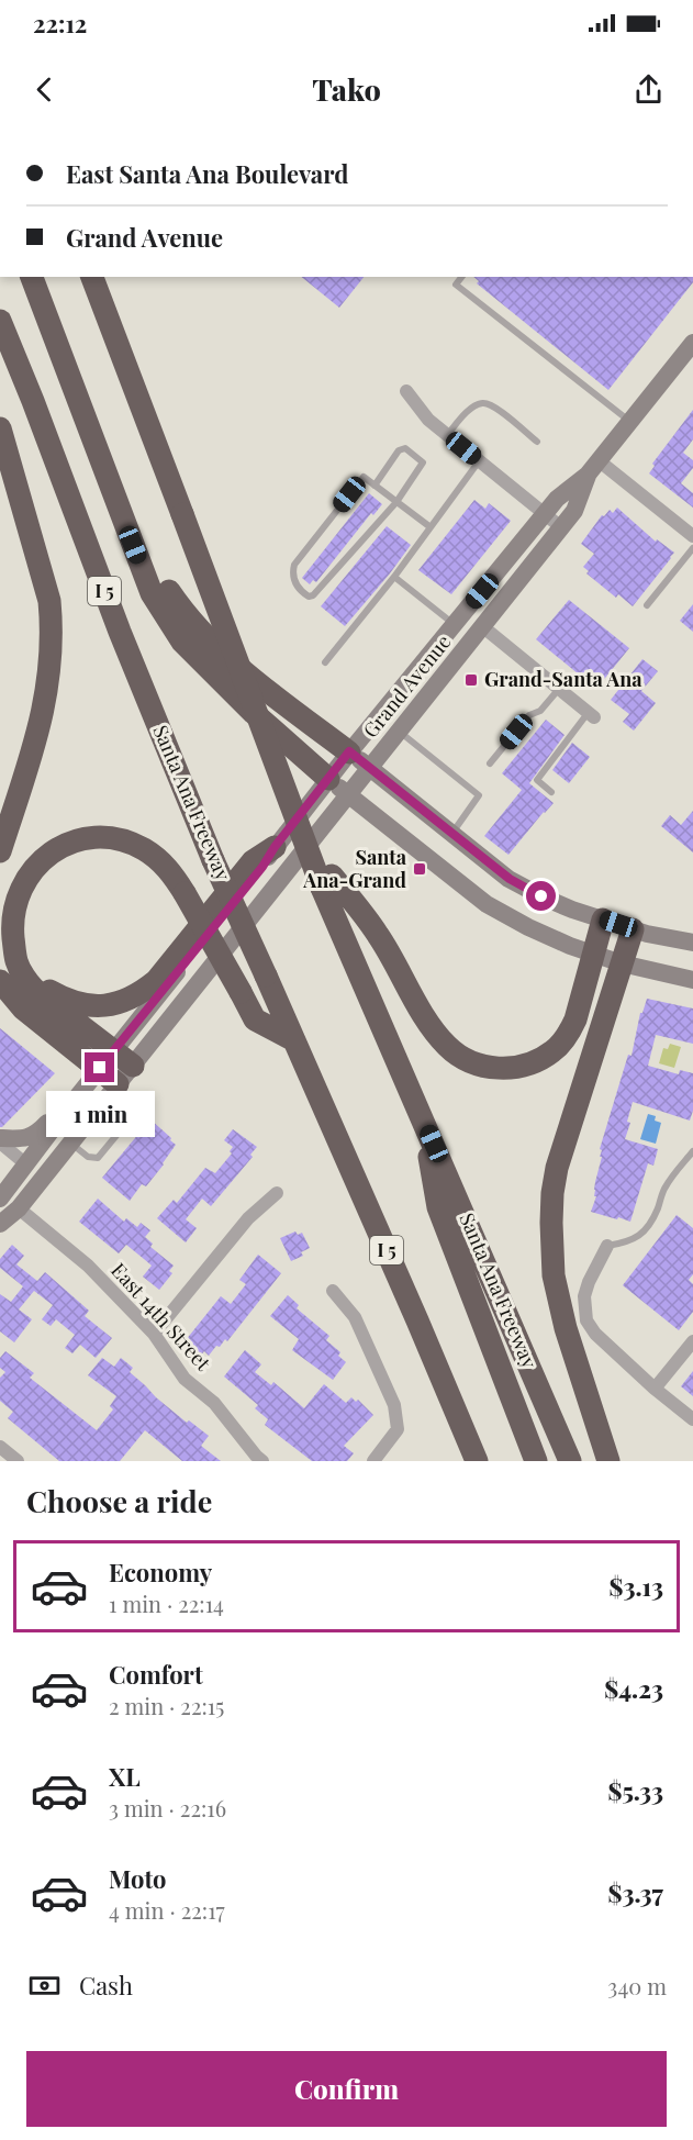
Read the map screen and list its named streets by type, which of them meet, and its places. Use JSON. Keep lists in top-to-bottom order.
{
  "streets": {
    "highway": ["I 5", "Santa Ana Freeway"],
    "main road": ["Grand Avenue"],
    "street": ["East 14th Street"]
  },
  "crossings": [
    ["Grand Avenue", "East 14th Street"]
  ],
  "places": {
    "transit": ["Grand-Santa Ana", "Santa Ana-Grand"]
  },
  "page": {
    "status": "22:12",
    "header": "Tako",
    "banner": ["East Santa Ana Boulevard", "Grand Avenue"],
    "bubble": "1 min",
    "heading": "Choose a ride",
    "list": [
      {
        "name": "Economy",
        "note": "1 min · 22:14",
        "value": "$3.13"
      },
      {
        "name": "Comfort",
        "note": "2 min · 22:15",
        "value": "$4.23"
      },
      {
        "name": "XL",
        "note": "3 min · 22:16",
        "value": "$5.33"
      },
      {
        "name": "Moto",
        "note": "4 min · 22:17",
        "value": "$3.37"
      }
    ],
    "pay": ["Cash", "340 m"],
    "buttons": "Confirm"
  }
}
